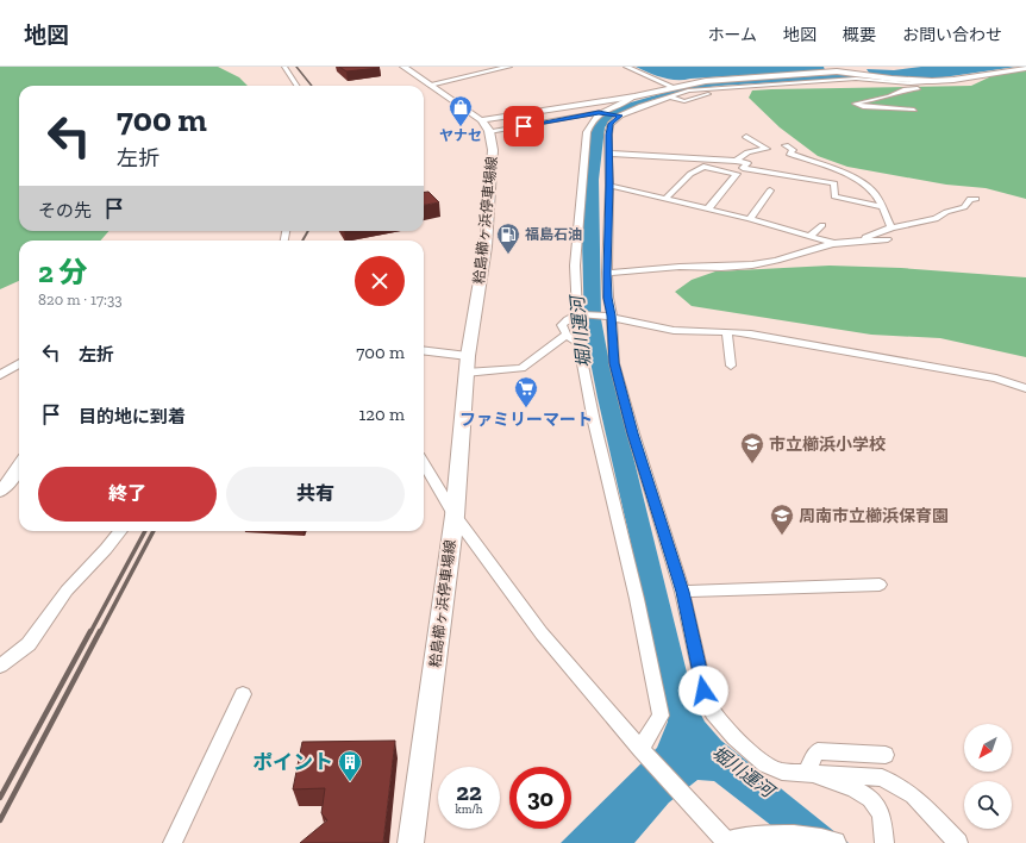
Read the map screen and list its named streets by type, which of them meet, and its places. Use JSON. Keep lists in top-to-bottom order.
{
  "streets": {
    "main road": ["粭島櫛ヶ浜停車場線"]
  },
  "water": ["堀川運河"],
  "places": {
    "shop": ["ヤナセ"],
    "fuel station": ["福島石油"],
    "supermarket": ["ファミリーマート"],
    "school or university": ["市立櫛浜小学校", "周南市立櫛浜保育園"],
    "building": ["ポイント"]
  },
  "north": "bottom left",
  "page": {
    "header": "地図",
    "nav": [
      "ホーム",
      "地図",
      "概要",
      "お問い合わせ"
    ],
    "turn": ["700 m", "左折"],
    "then": "その先",
    "heading": ["2 分", "820 m · 17:33"],
    "list": [
      {
        "name": "左折",
        "value": "700 m"
      },
      {
        "name": "目的地に到着",
        "value": "120 m"
      }
    ],
    "buttons": ["終了", "共有"],
    "speed": "22 km/h",
    "limit": "30"
  }
}
